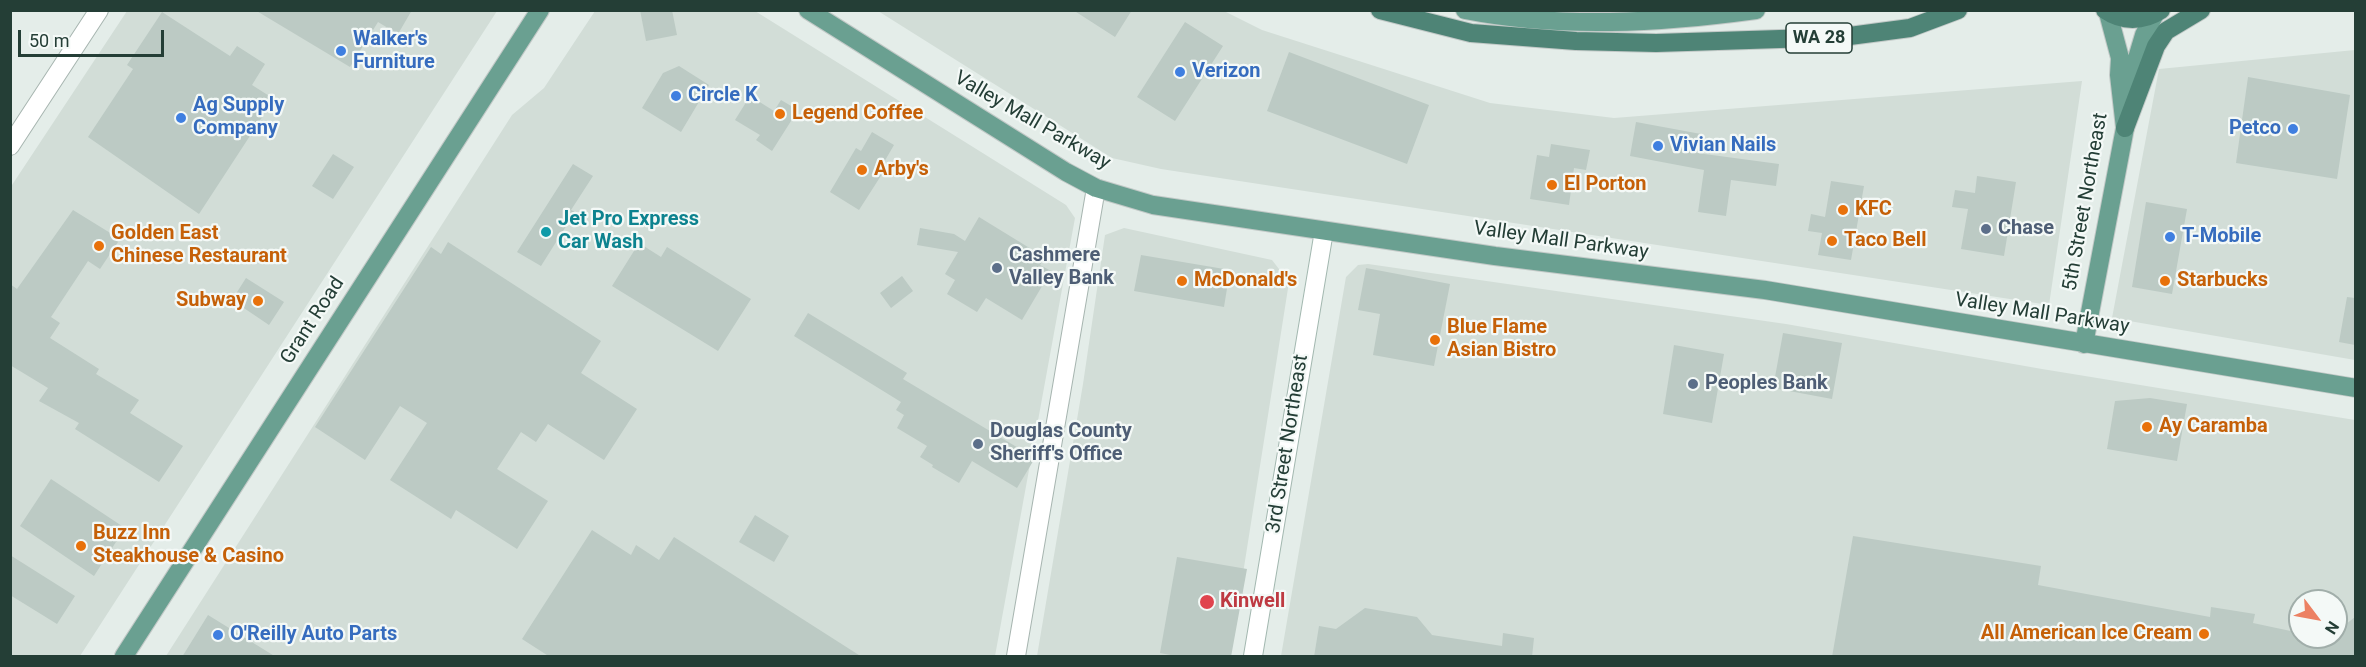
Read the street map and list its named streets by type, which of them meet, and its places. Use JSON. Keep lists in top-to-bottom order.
{
  "streets": {
    "highway": ["WA 28"],
    "main road": ["Valley Mall Parkway", "5th Street Northeast", "Grant Road"],
    "street": ["3rd Street Northeast"]
  },
  "crossings": [
    ["Valley Mall Parkway", "5th Street Northeast"],
    ["Valley Mall Parkway", "3rd Street Northeast"]
  ],
  "places": [
    "Walker's Furniture",
    "Verizon",
    "Circle K",
    "Legend Coffee",
    "Ag Supply Company",
    "Petco",
    "Vivian Nails",
    "Arby's",
    "El Porton",
    "KFC",
    "Chase",
    "Jet Pro Express Car Wash",
    "T-Mobile",
    "Taco Bell",
    "Golden East Chinese Restaurant",
    "Cashmere Valley Bank",
    "McDonald's",
    "Starbucks",
    "Subway",
    "Blue Flame Asian Bistro",
    "Peoples Bank",
    "Ay Caramba",
    "Douglas County Sheriff's Office",
    "Buzz Inn Steakhouse & Casino",
    "Kinwell",
    "All American Ice Cream",
    "O'Reilly Auto Parts"
  ],
  "scale_bar": "50 m",
  "north": "bottom right"
}
